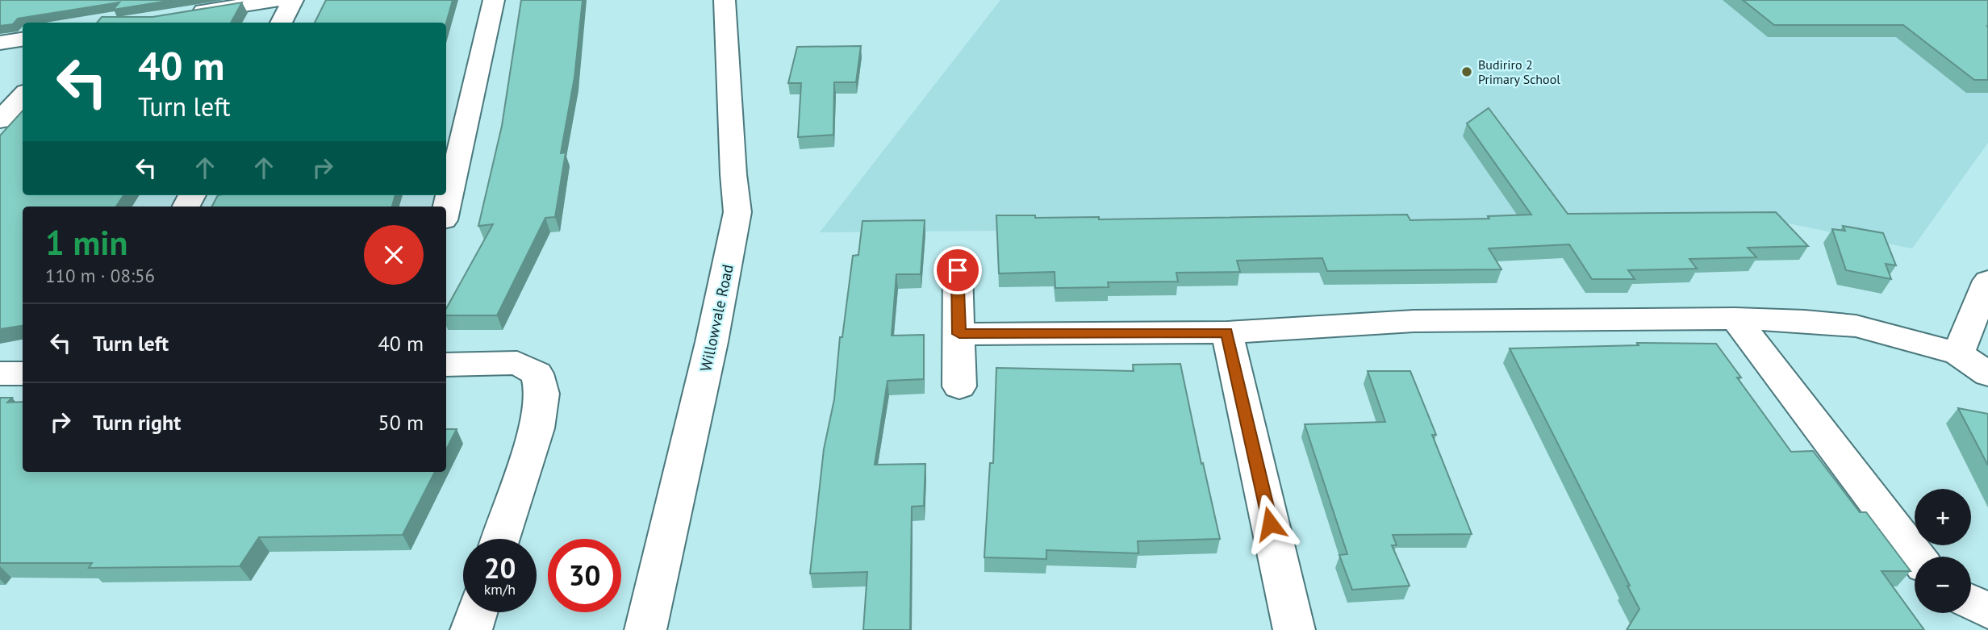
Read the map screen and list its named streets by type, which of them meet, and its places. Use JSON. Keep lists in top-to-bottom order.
{
  "streets": {
    "street": ["Willowvale Road"]
  },
  "places": ["Budiriro 2 Primary School"],
  "page": {
    "turn": ["40 m", "Turn left"],
    "heading": ["1 min", "110 m · 08:56"],
    "list": [
      {
        "name": "Turn left",
        "value": "40 m"
      },
      {
        "name": "Turn right",
        "value": "50 m"
      }
    ],
    "map_buttons": ["+", "−"],
    "speed": "20 km/h",
    "limit": "30"
  }
}
